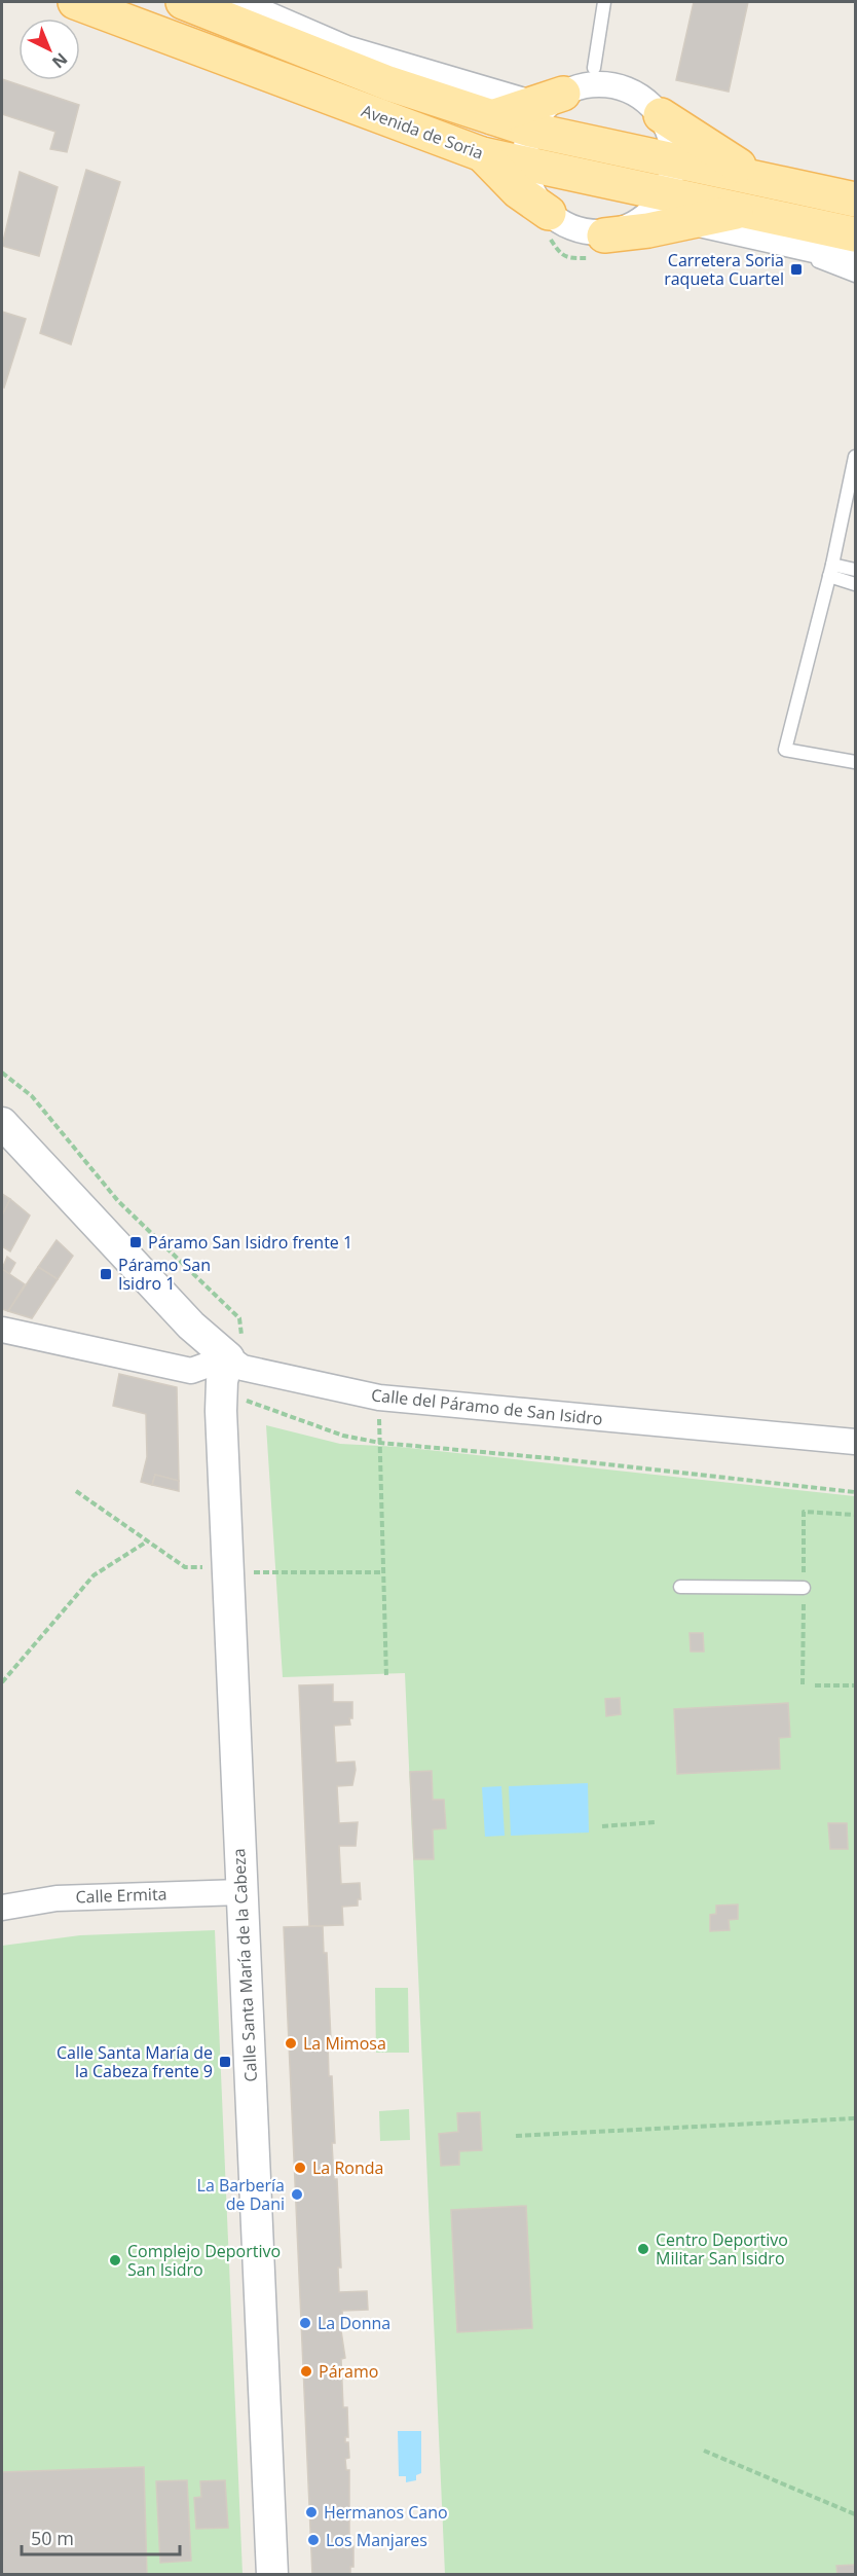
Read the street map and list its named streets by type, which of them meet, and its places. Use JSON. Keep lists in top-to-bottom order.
{
  "streets": {
    "main road": ["Avenida de Soria"],
    "street": ["Calle del Páramo de San Isidro", "Calle Ermita", "Calle Santa María de la Cabeza"]
  },
  "crossings": [
    ["Calle del Páramo de San Isidro", "Calle Santa María de la Cabeza"],
    ["Calle Ermita", "Calle Santa María de la Cabeza"]
  ],
  "places": {
    "transit": [
      "Carretera Soria raqueta Cuartel",
      "Páramo San Isidro frente 1",
      "Páramo San Isidro 1",
      "Calle Santa María de la Cabeza frente 9"
    ],
    "other": [
      "La Mimosa",
      "La Ronda",
      "La Barbería de Dani",
      "Centro Deportivo Militar San Isidro",
      "Complejo Deportivo San Isidro",
      "La Donna",
      "Páramo",
      "Hermanos Cano",
      "Los Manjares"
    ]
  },
  "scale_bar": "50 m",
  "north": "bottom right"
}
